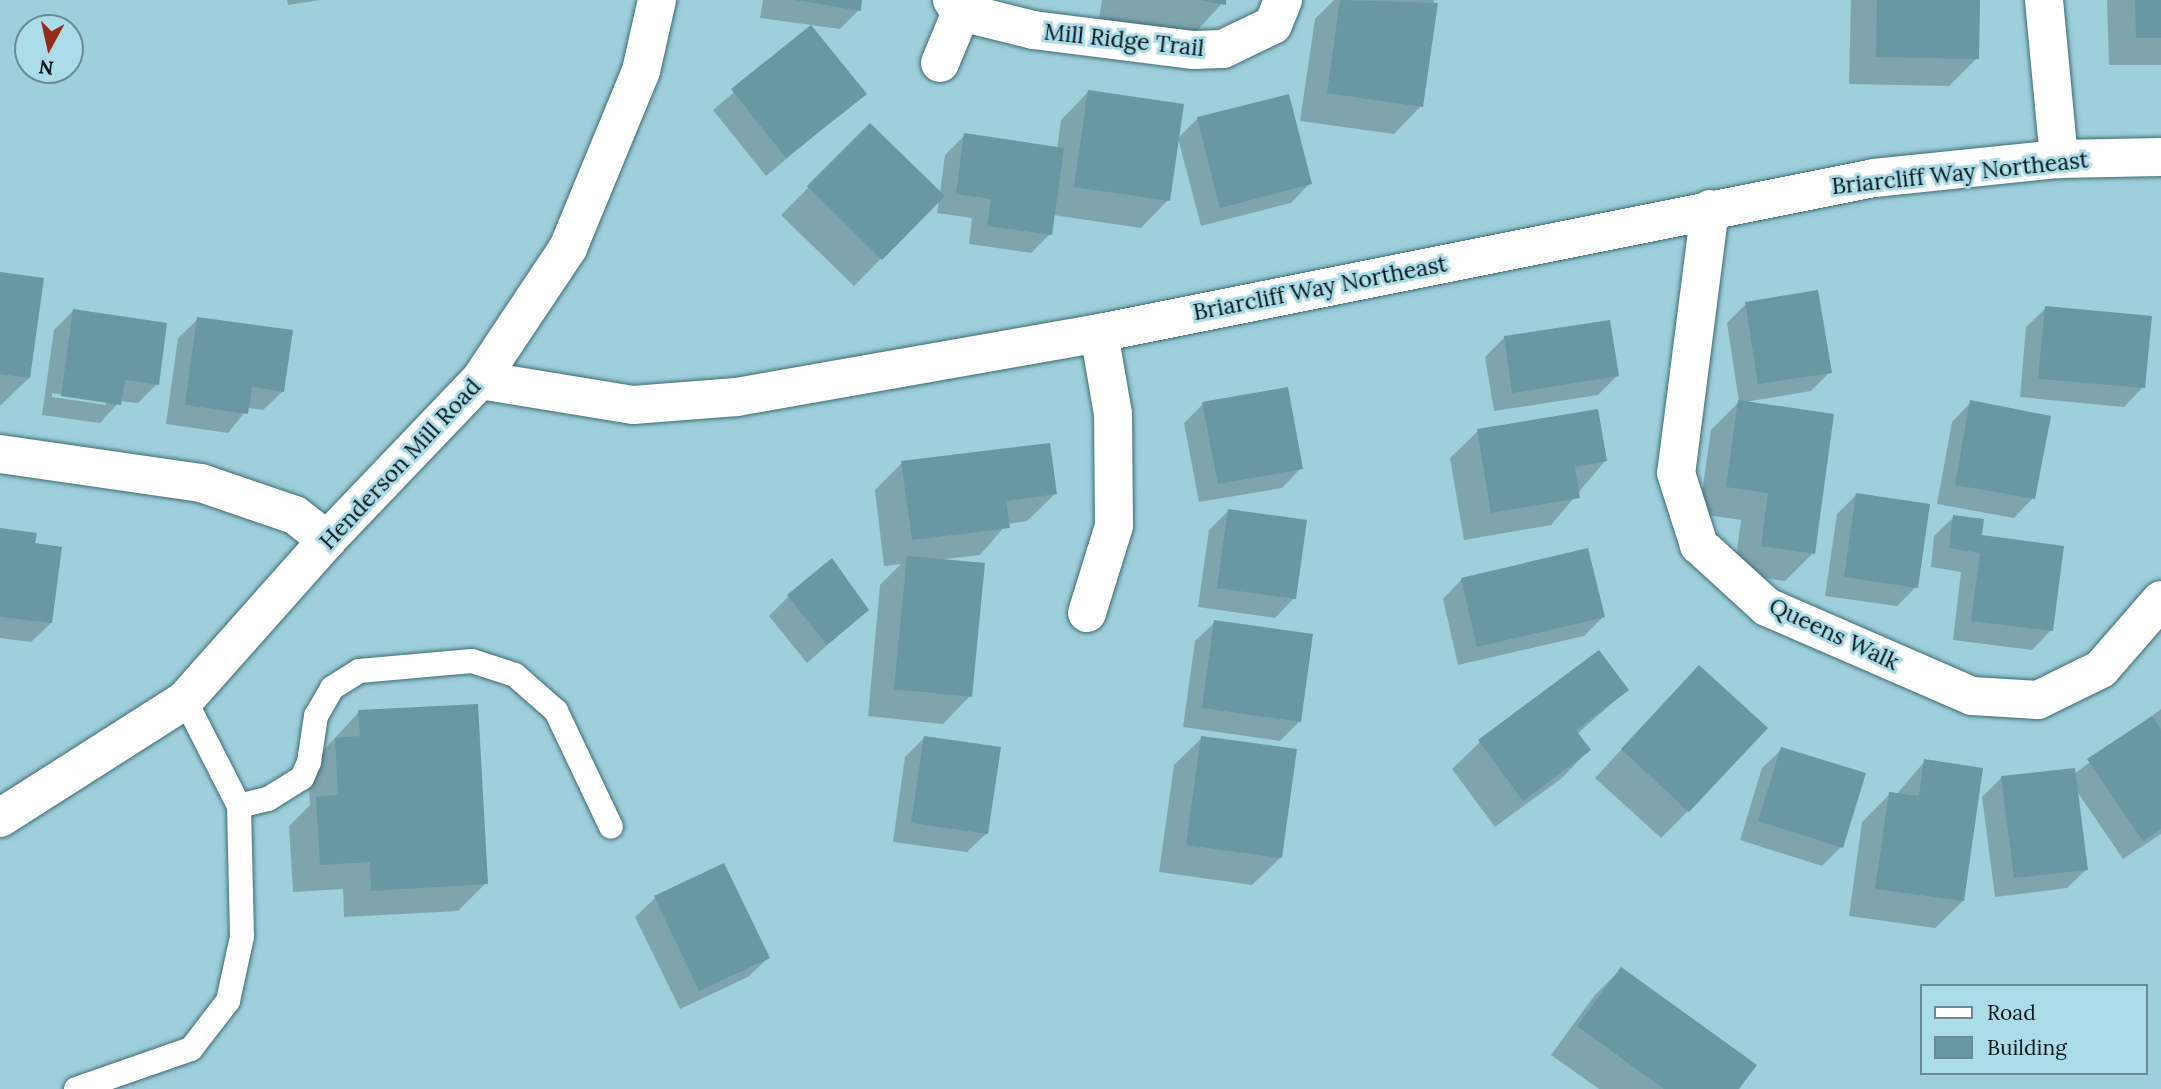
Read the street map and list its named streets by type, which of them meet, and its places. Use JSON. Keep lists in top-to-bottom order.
{
  "streets": {
    "street": [
      "Mill Ridge Trail",
      "Briarcliff Way Northeast",
      "Henderson Mill Road",
      "Queens Walk"
    ]
  },
  "crossings": [
    ["Briarcliff Way Northeast", "Henderson Mill Road"],
    ["Briarcliff Way Northeast", "Queens Walk"]
  ],
  "legend": ["Road", "Building"],
  "north": "bottom"
}
